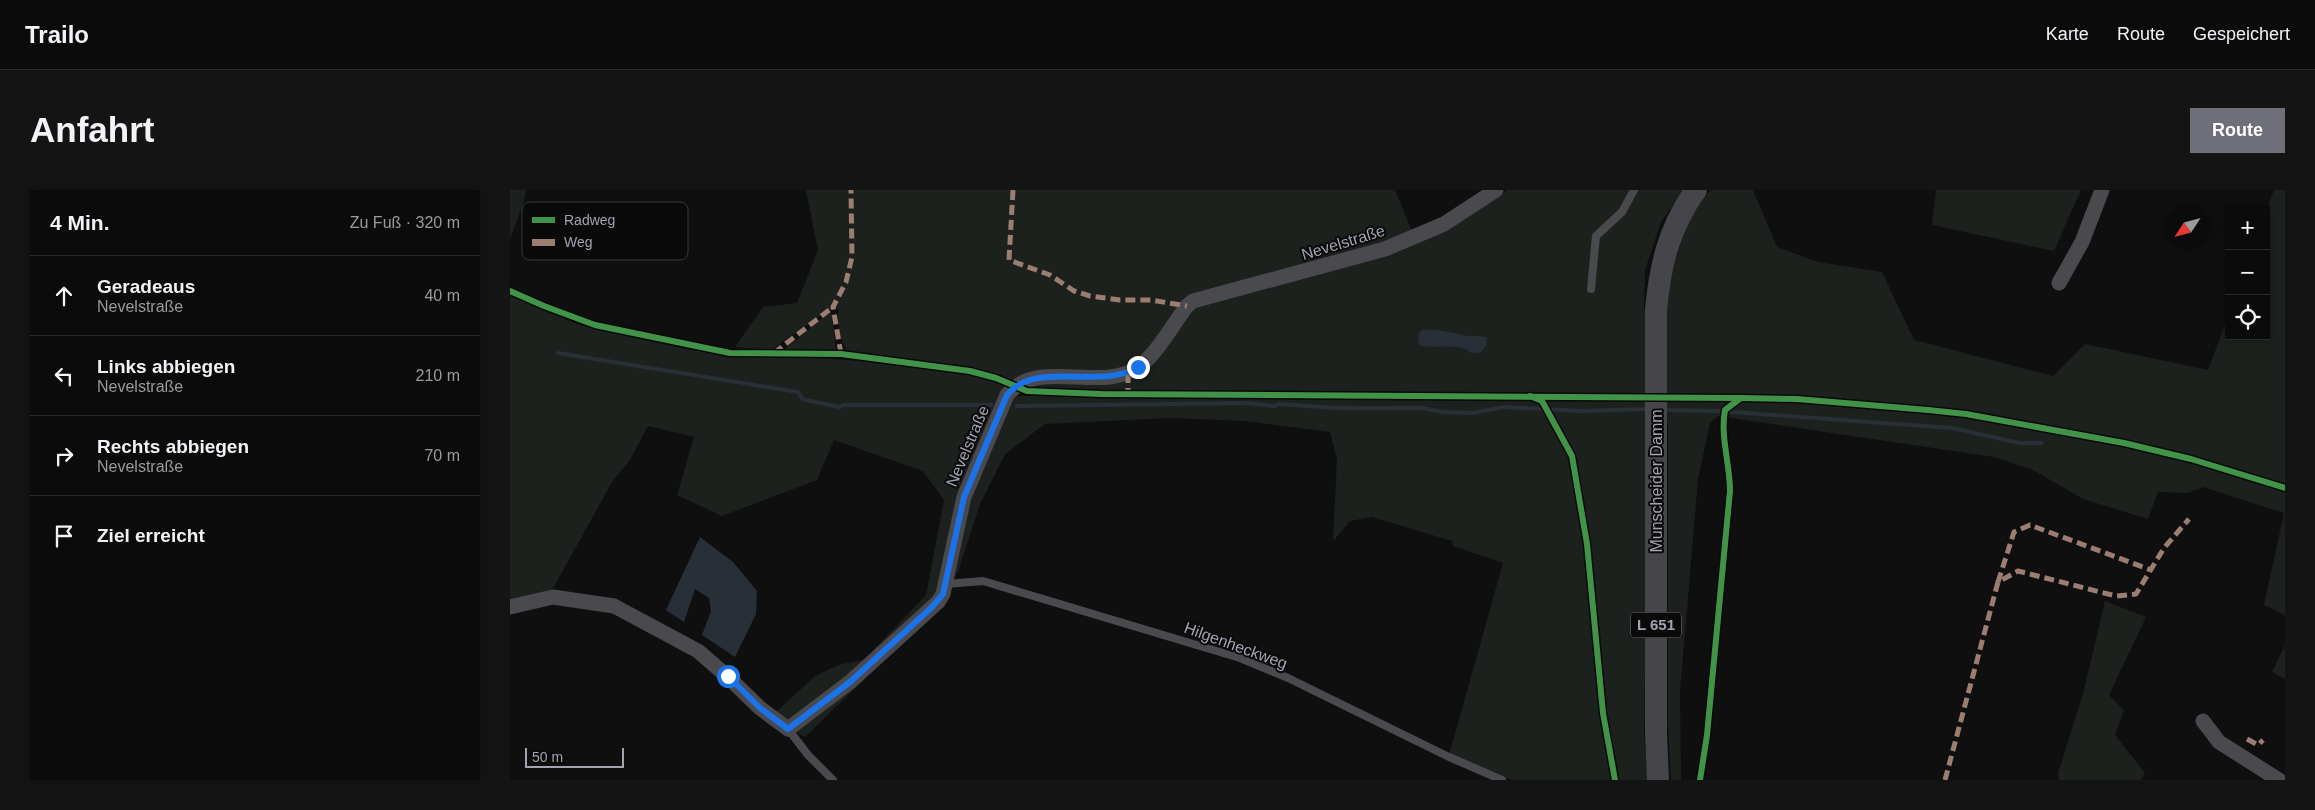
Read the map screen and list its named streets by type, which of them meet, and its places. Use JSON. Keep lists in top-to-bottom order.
{
  "streets": {
    "main road": ["Munscheider Damm", "L 651"],
    "street": ["Nevelstraße"],
    "lane": ["Hilgenheckweg"]
  },
  "crossings": [
    ["Nevelstraße", "Hilgenheckweg"]
  ],
  "legend": ["Radweg", "Weg"],
  "scale_bar": "50 m",
  "north": "bottom left",
  "page": {
    "header": "Trailo",
    "nav": ["Karte", "Route", "Gespeichert"],
    "buttons": "Route",
    "title": "Anfahrt",
    "heading": ["4 Min.", "Zu Fuß · 320 m"],
    "map_buttons": ["+", "−"],
    "list": [
      ["Geradeaus", "Nevelstraße", "40 m"],
      ["Links abbiegen", "Nevelstraße", "210 m"],
      ["Rechts abbiegen", "Nevelstraße", "70 m"],
      "Ziel erreicht"
    ],
    "scale": "50 m"
  }
}
